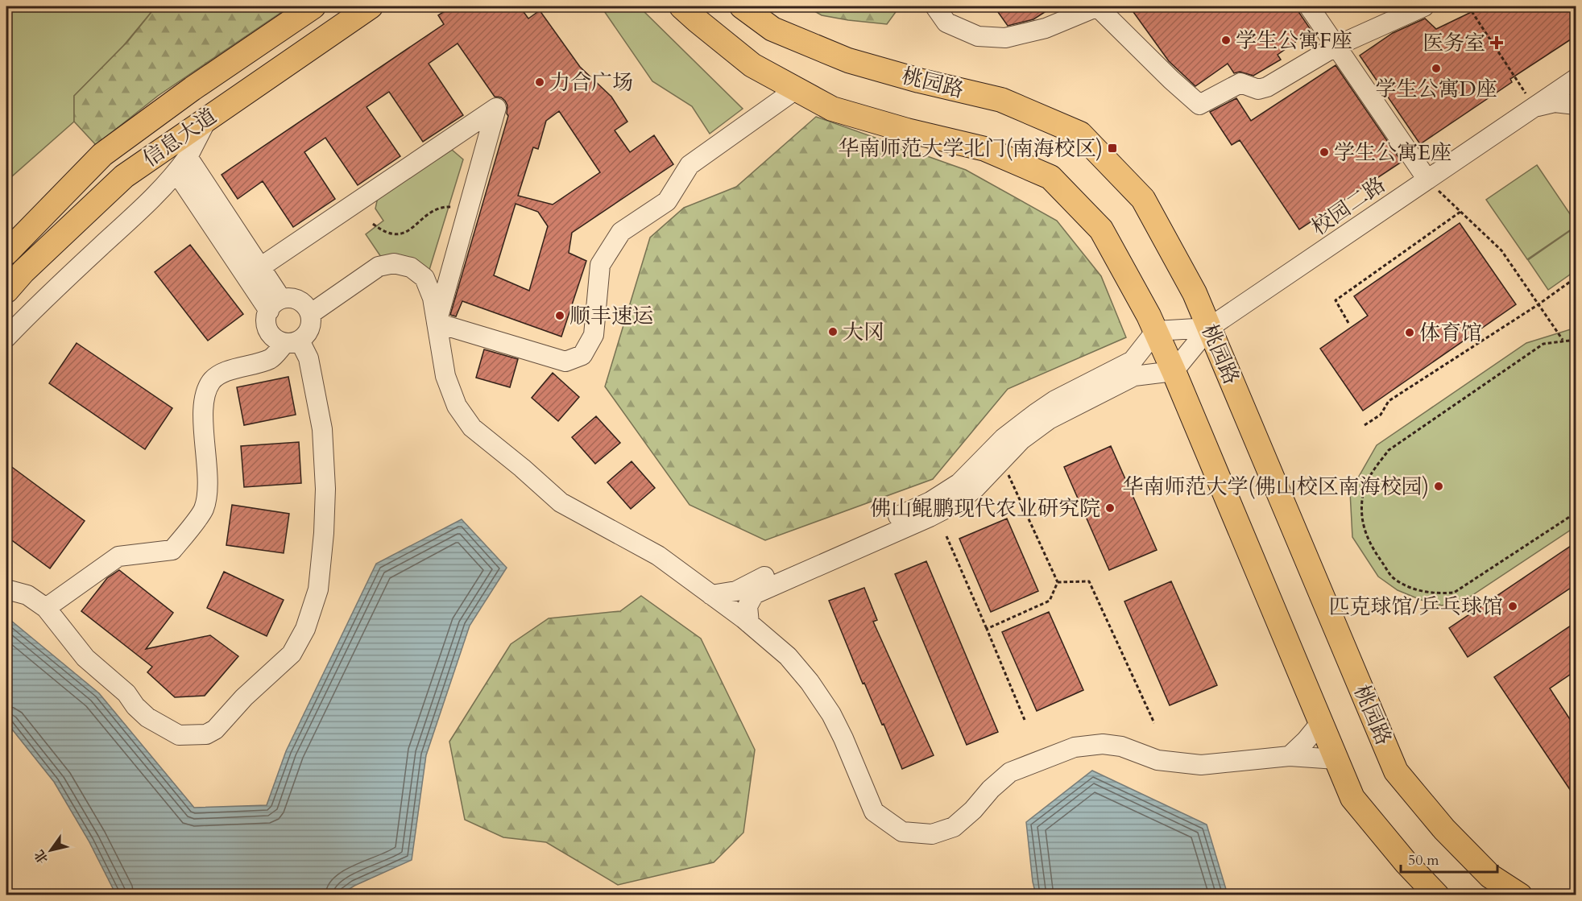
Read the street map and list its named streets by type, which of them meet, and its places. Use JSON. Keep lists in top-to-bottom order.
{
  "streets": {
    "main road": ["桃园路", "信息大道"],
    "street": ["校园二路"]
  },
  "crossings": [
    ["桃园路", "校园二路"]
  ],
  "places": {
    "other": [
      "学生公寓F座",
      "学生公寓D座",
      "力合广场",
      "学生公寓E座",
      "顺丰速运",
      "大冈",
      "体育馆",
      "华南师范大学(佛山校区南海校园)",
      "佛山鲲鹏现代农业研究院",
      "匹克球馆/乒乓球馆"
    ],
    "health": ["医务室"],
    "transit": ["华南师范大学北门(南海校区)"]
  },
  "scale_bar": "50 m",
  "north": "bottom left"
}
